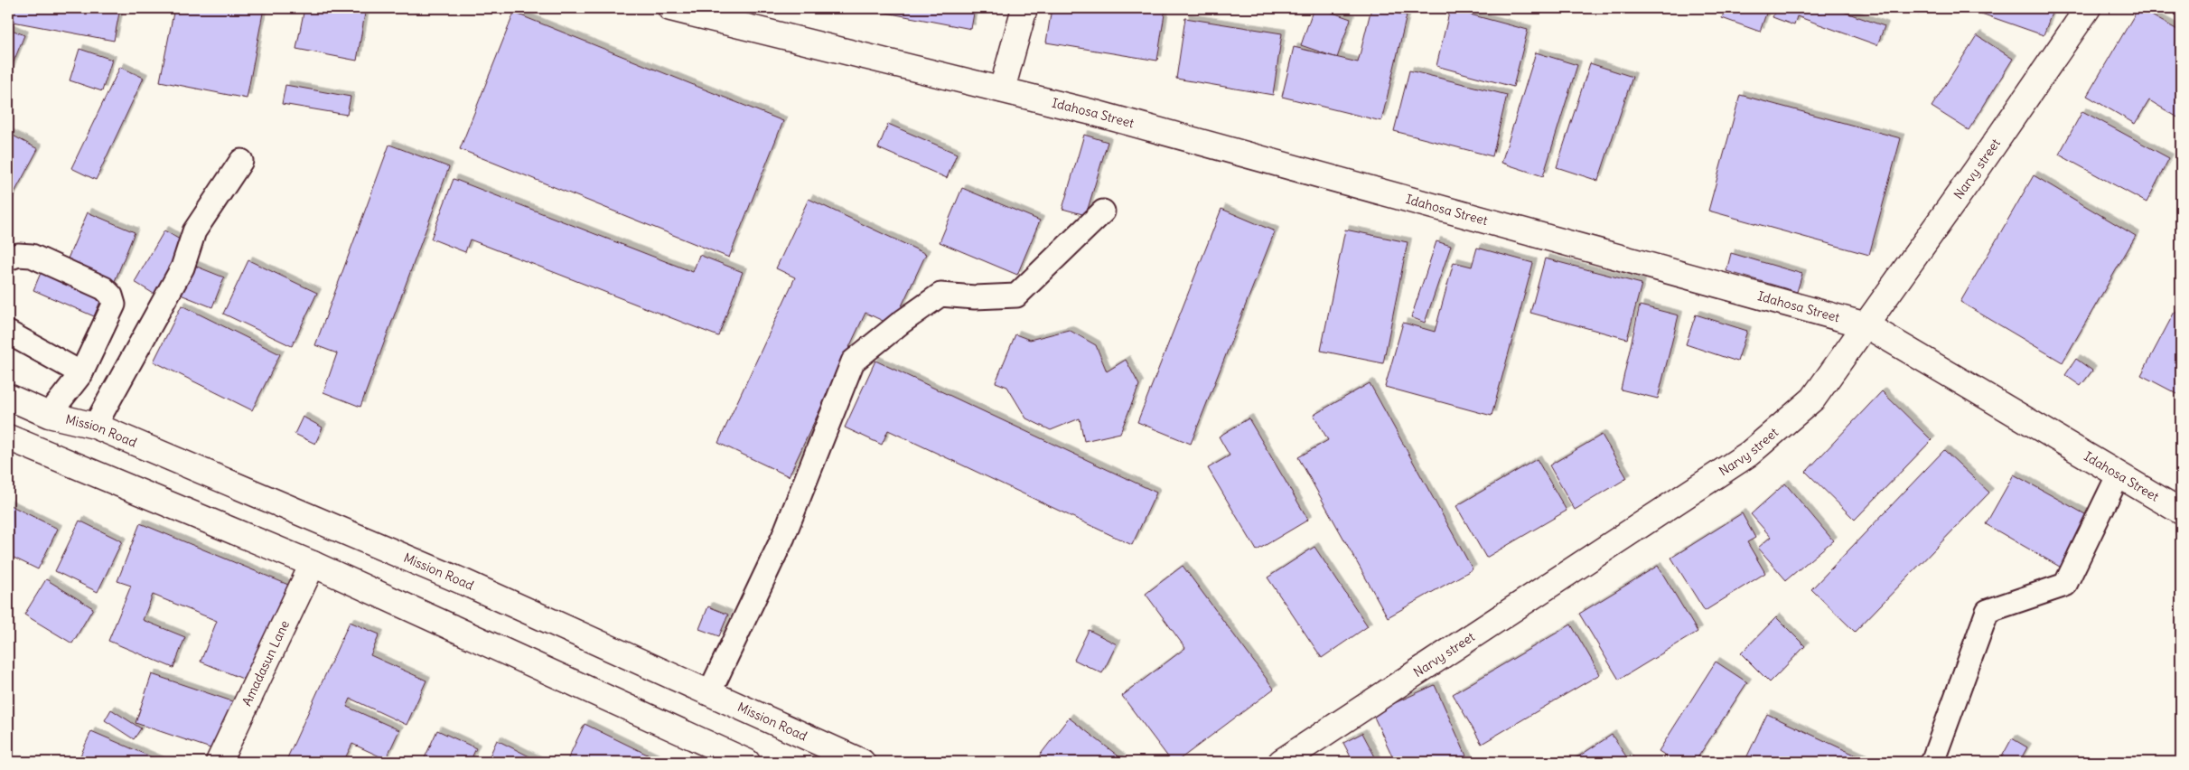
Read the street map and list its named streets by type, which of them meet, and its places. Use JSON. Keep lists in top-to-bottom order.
{
  "streets": {
    "street": [
      "Idahosa Street",
      "Narvy street",
      "Mission Road",
      "Amadasun Lane"
    ]
  },
  "crossings": [
    ["Idahosa Street", "Narvy street"]
  ]
}
